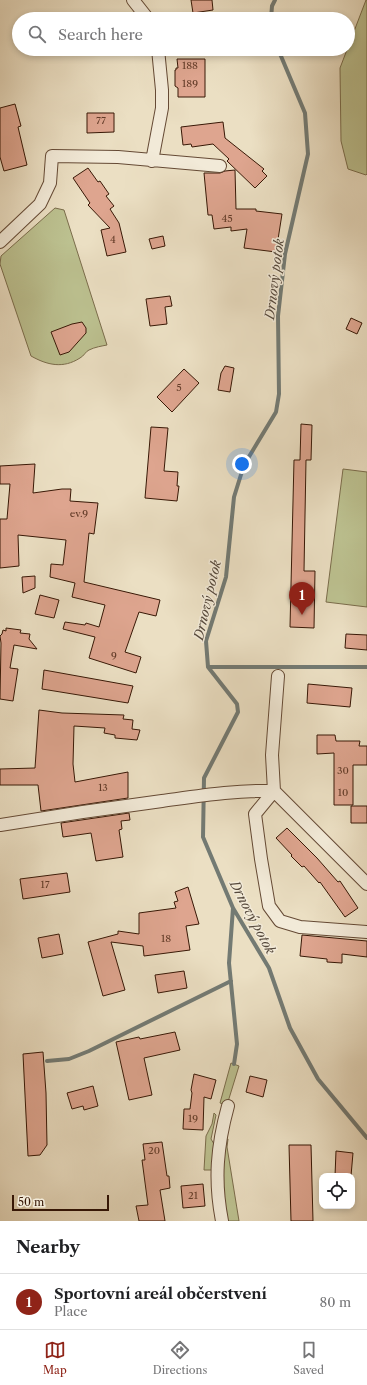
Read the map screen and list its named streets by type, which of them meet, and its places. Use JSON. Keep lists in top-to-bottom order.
{
  "water": ["Drnový potok"],
  "house_numbers": [
    "188",
    "189",
    "77",
    "45",
    "4",
    "5",
    "ev.9",
    "9",
    "30",
    "13",
    "10",
    "17",
    "18",
    "19",
    "20",
    "21"
  ],
  "scale_bar": "50 m",
  "page": {
    "search": "Search here",
    "pins": "1",
    "scale": "50 m",
    "heading": "Nearby",
    "list": [
      {
        "mark": "1",
        "name": "Sportovní areál občerstvení",
        "note": "Place",
        "value": "80 m"
      }
    ],
    "nav": ["Map", "Directions", "Saved"]
  }
}
